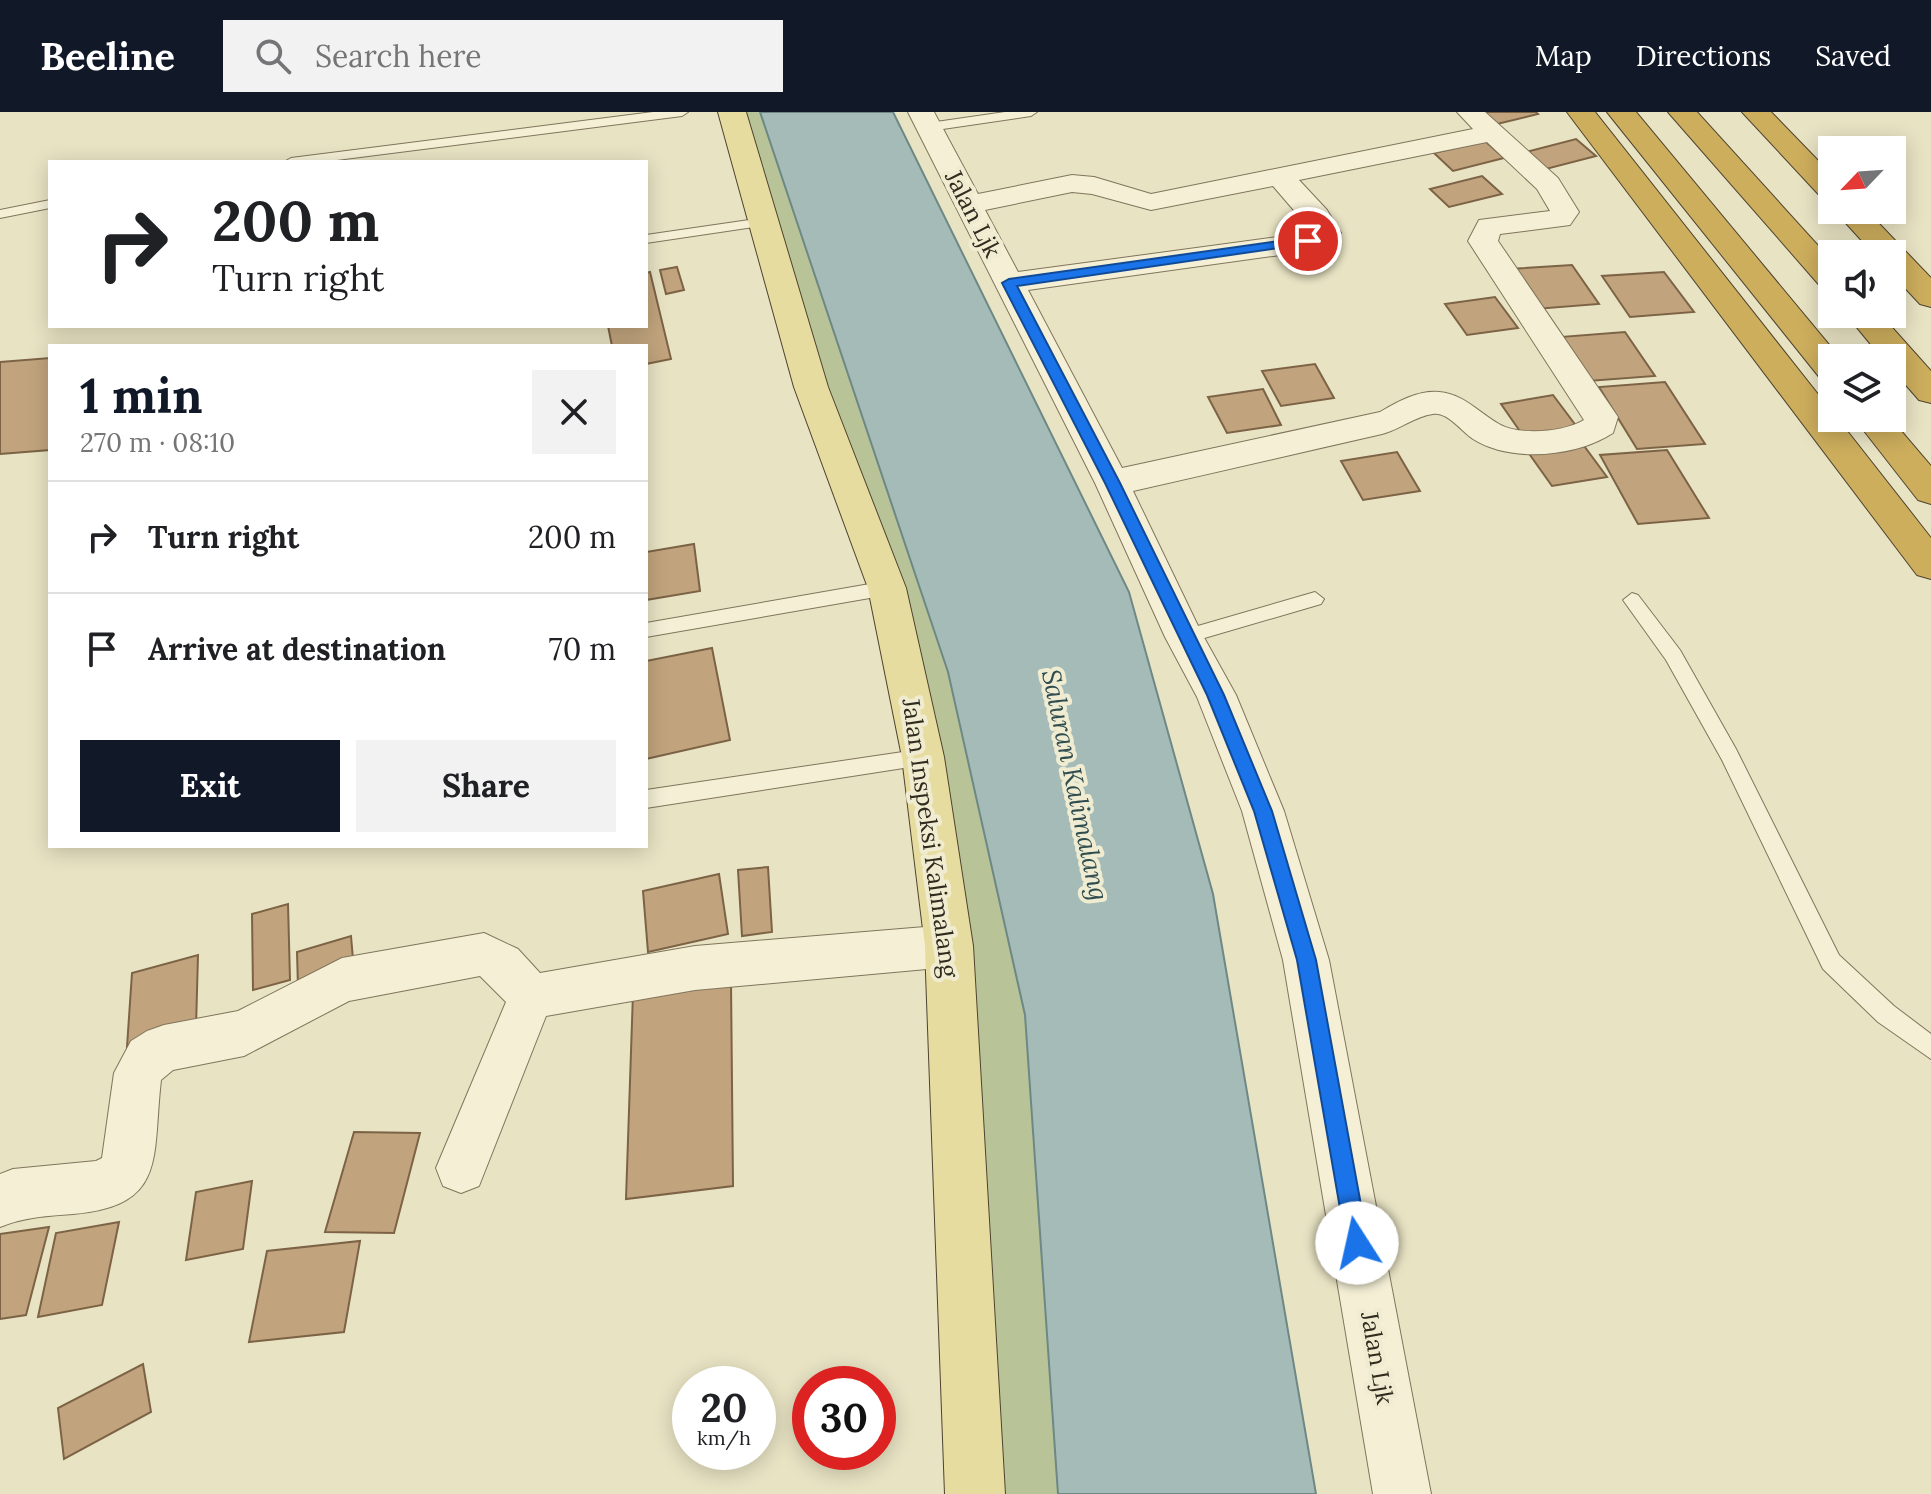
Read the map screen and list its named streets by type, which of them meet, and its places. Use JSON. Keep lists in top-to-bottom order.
{
  "streets": {
    "main road": ["Jalan Inspeksi Kalimalang"],
    "street": ["Jalan Ljk"]
  },
  "water": ["Saluran Kalimalang"],
  "north": "bottom left",
  "page": {
    "header": "Beeline",
    "search": "Search here",
    "nav": ["Map", "Directions", "Saved"],
    "turn": ["200 m", "Turn right"],
    "heading": ["1 min", "270 m · 08:10"],
    "list": [
      {
        "name": "Turn right",
        "value": "200 m"
      },
      {
        "name": "Arrive at destination",
        "value": "70 m"
      }
    ],
    "buttons": ["Exit", "Share"],
    "speed": "20 km/h",
    "limit": "30"
  }
}
